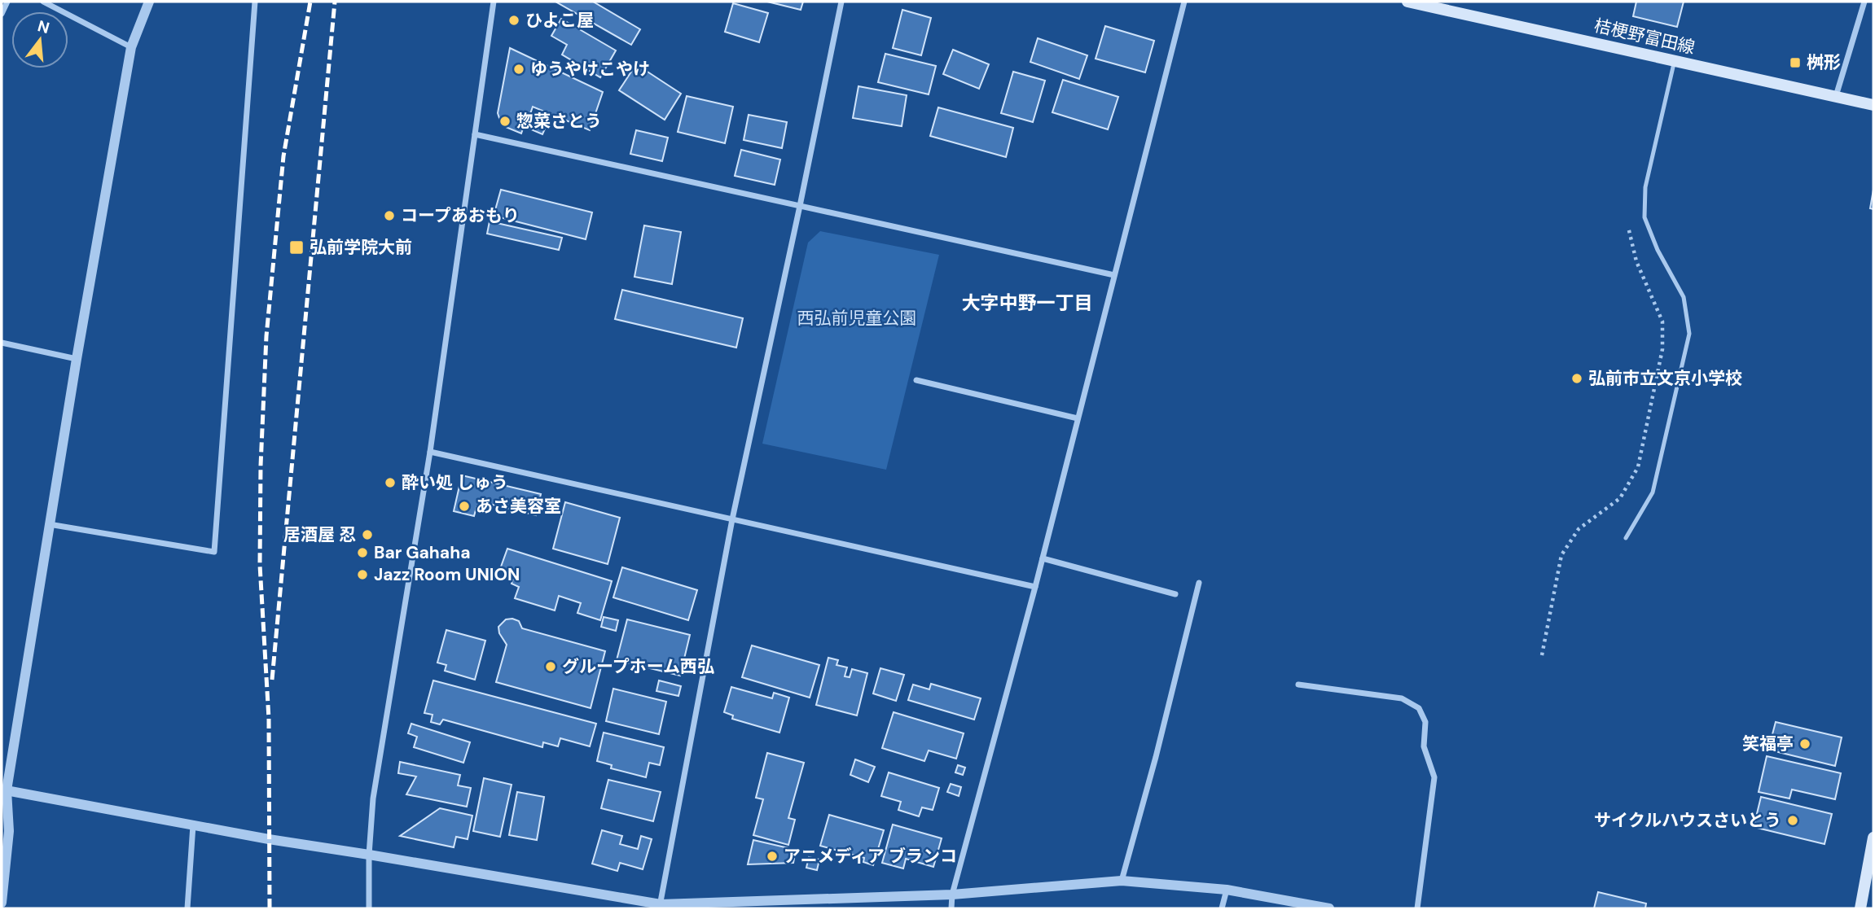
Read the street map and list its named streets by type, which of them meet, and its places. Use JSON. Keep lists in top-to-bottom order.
{
  "streets": {
    "main road": ["桔梗野富田線"]
  },
  "districts": ["大字中野一丁目"],
  "parks": ["西弘前児童公園"],
  "places": {
    "other": [
      "ひよこ屋",
      "ゆうやけこやけ",
      "惣菜さとう",
      "コープあおもり",
      "弘前市立文京小学校",
      "酔い処 しゅう",
      "あさ美容室",
      "居酒屋 忍",
      "Bar Gahaha",
      "Jazz Room UNION",
      "グループホーム西弘",
      "笑福亭",
      "サイクルハウスさいとう",
      "アニメディア ブランコ"
    ],
    "transit": ["桝形", "弘前学院大前"]
  },
  "north": "top"
}
